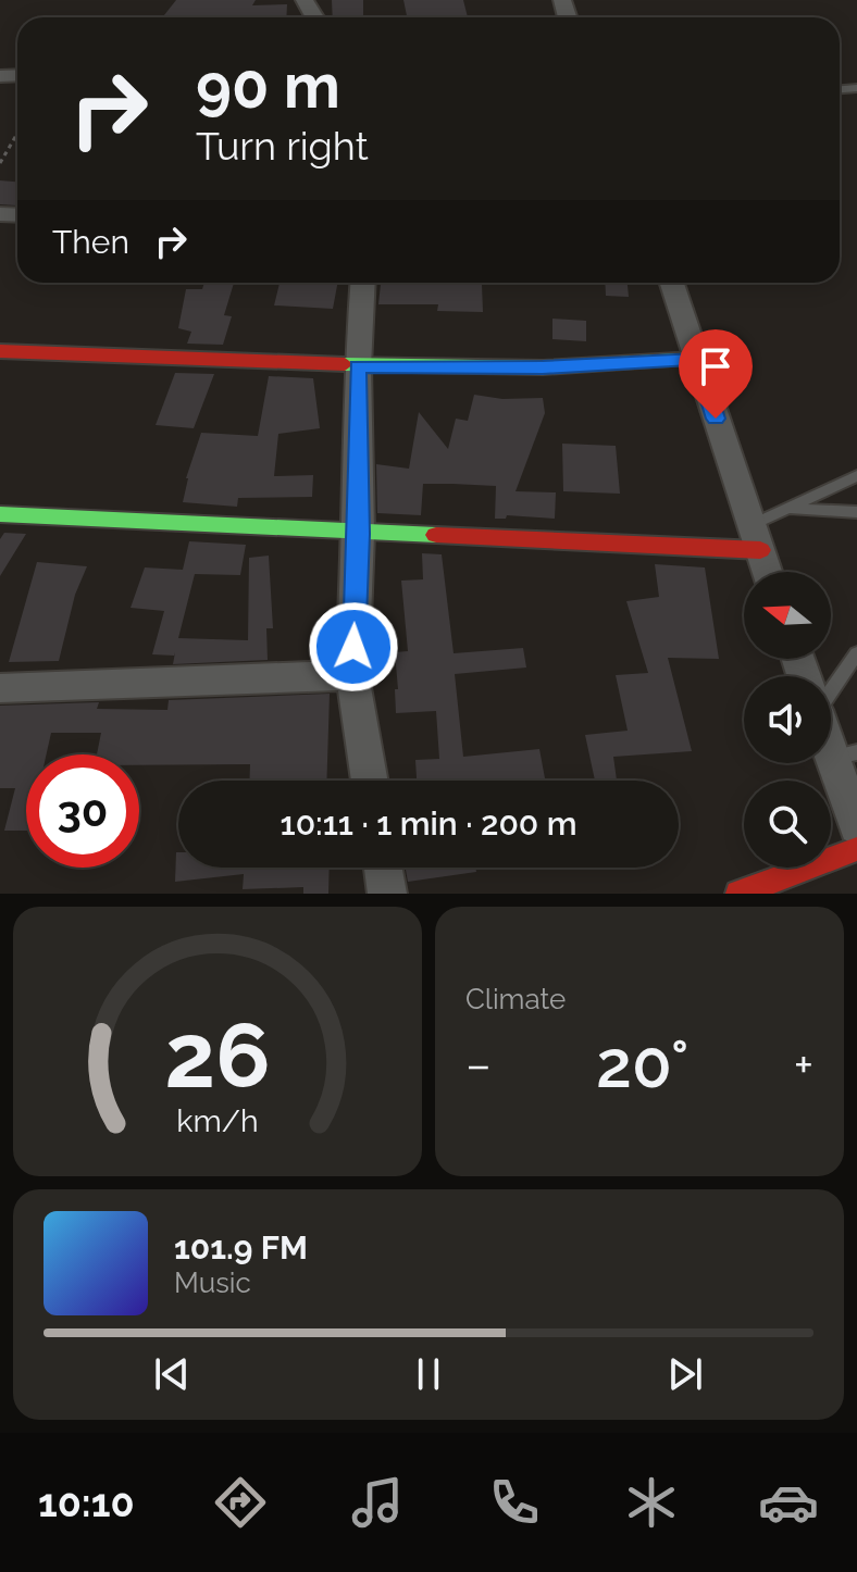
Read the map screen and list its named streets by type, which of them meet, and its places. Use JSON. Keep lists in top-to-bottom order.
{
  "north": "left",
  "page": {
    "turn": ["90 m", "Turn right"],
    "then": "Then",
    "limit": "30",
    "trip": "10:11 · 1 min · 200 m",
    "tile": "Climate",
    "heat": ["−", "20°", "+"],
    "song": ["101.9 FM", "Music"],
    "tabs": "10:10",
    "gauge": ["26", "km/h"]
  }
}
